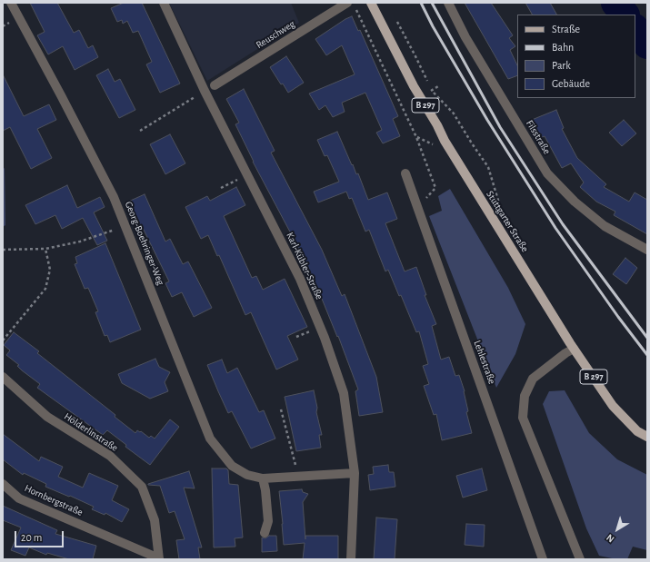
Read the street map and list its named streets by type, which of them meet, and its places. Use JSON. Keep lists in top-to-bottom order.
{
  "streets": {
    "main road": ["B 297", "Stuttgarter Straße"],
    "street": [
      "Reuschweg",
      "Filsstraße",
      "Georg-Boehringer-Weg",
      "Karl-Kübler-Straße",
      "Lehlestraße",
      "Hölderlinstraße",
      "Hornbergstraße"
    ]
  },
  "crossings": [
    ["Georg-Boehringer-Weg", "Karl-Kübler-Straße"],
    ["Hölderlinstraße", "Hornbergstraße"]
  ],
  "legend": [
    "Straße",
    "Bahn",
    "Park",
    "Gebäude"
  ],
  "scale_bar": "20 m",
  "north": "bottom left"
}
